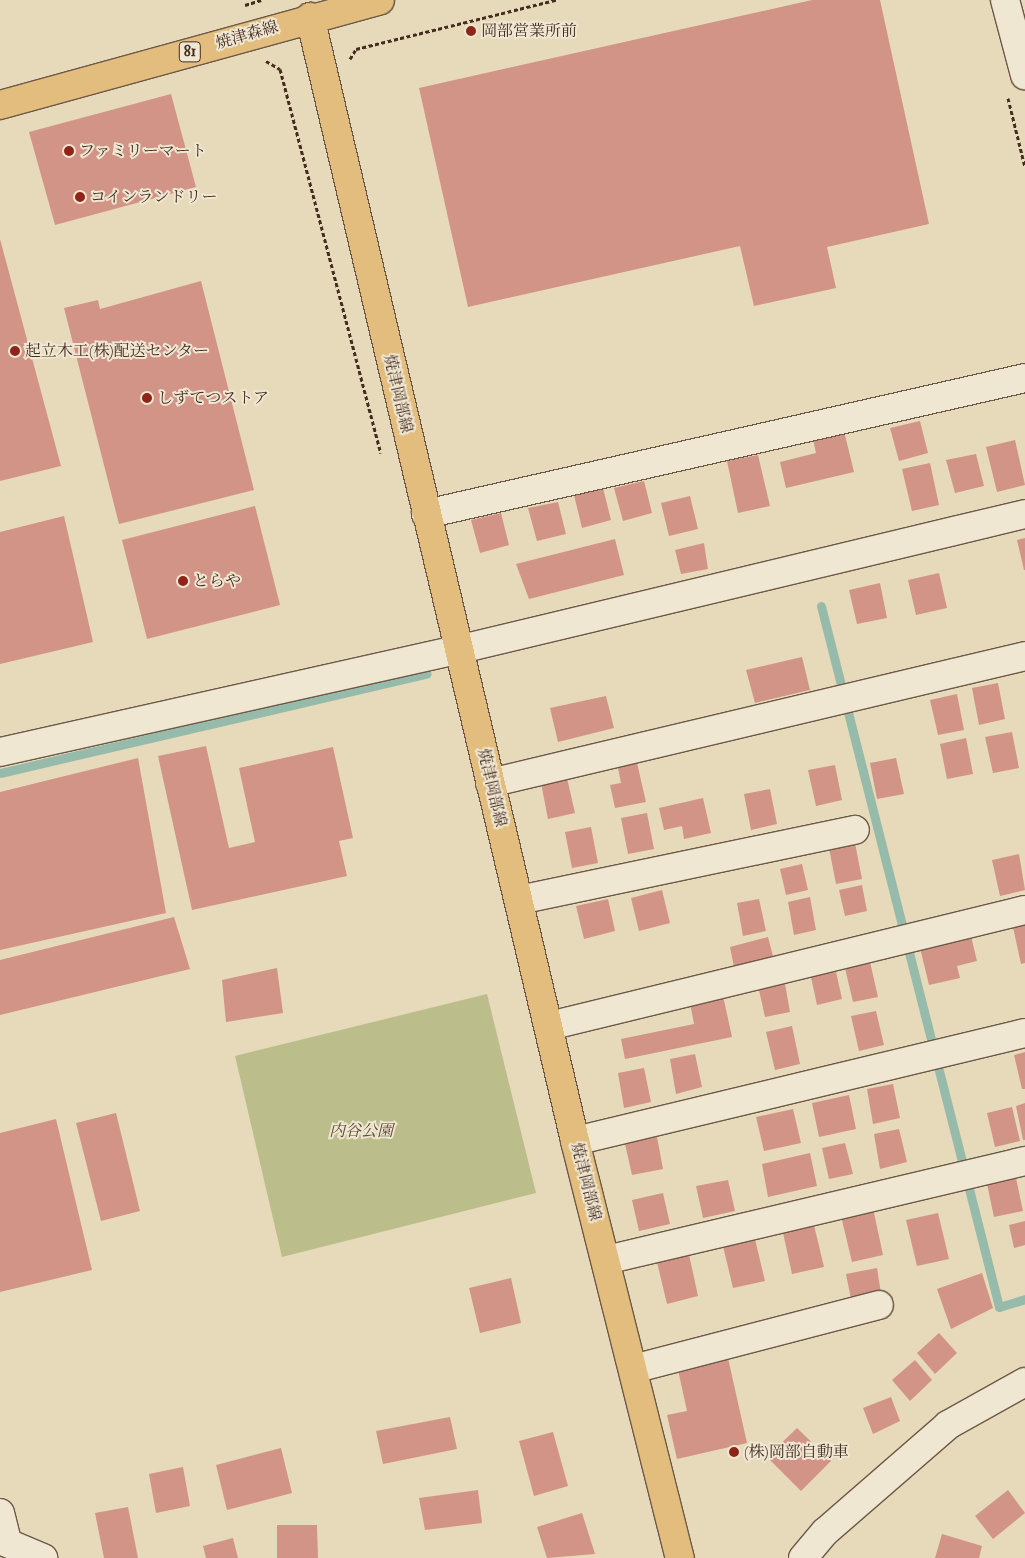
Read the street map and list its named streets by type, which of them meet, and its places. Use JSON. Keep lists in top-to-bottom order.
{
  "streets": {
    "main road": ["焼津森線", "81", "焼津岡部線"]
  },
  "crossings": [
    ["焼津森線", "焼津岡部線"]
  ],
  "parks": ["内谷公園"],
  "places": [
    "岡部営業所前",
    "ファミリーマート",
    "コインランドリー",
    "起立木工(株)配送センター",
    "しずてつストア",
    "とらや",
    "(株)岡部自動車"
  ]
}
